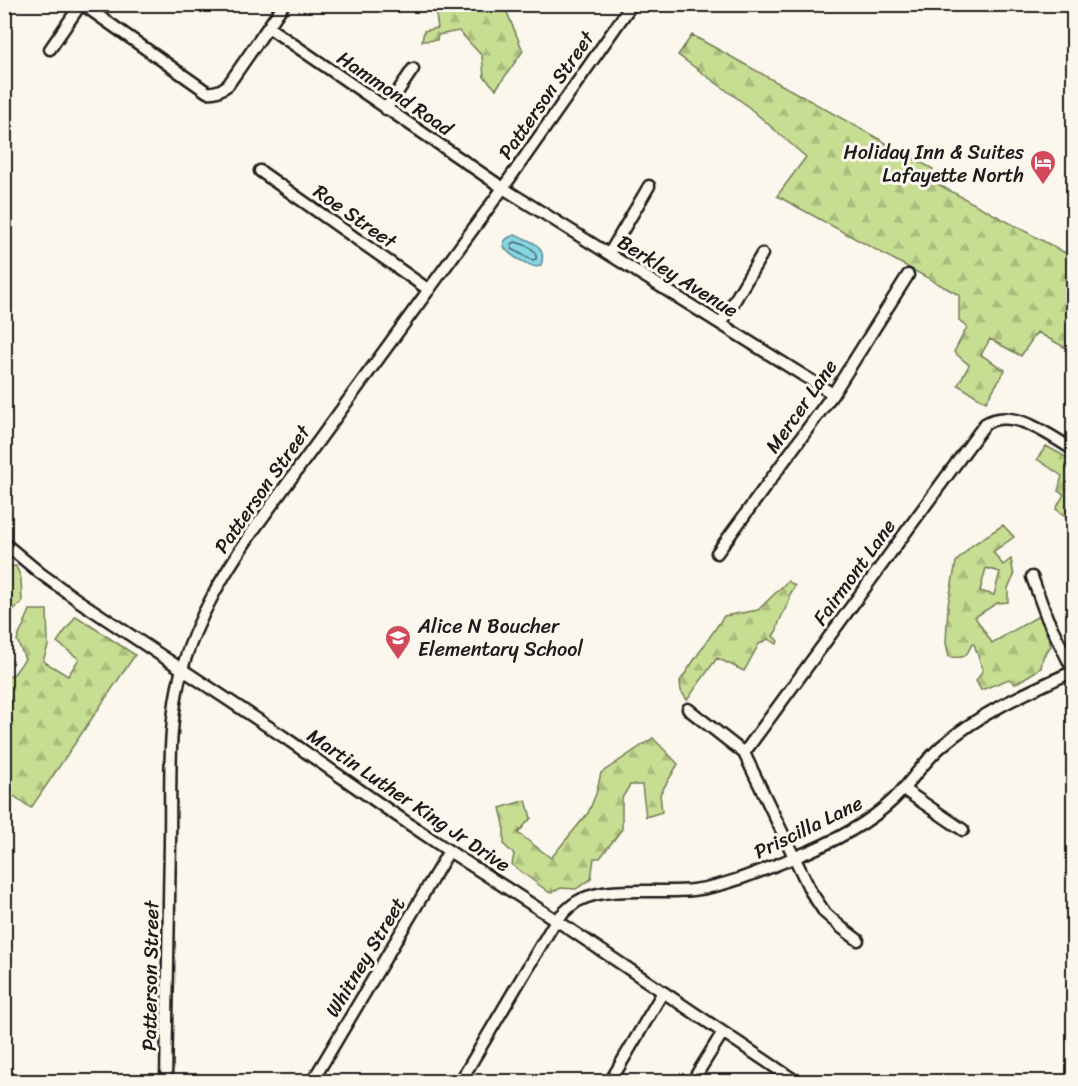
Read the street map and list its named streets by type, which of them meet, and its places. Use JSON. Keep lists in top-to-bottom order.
{
  "streets": {
    "street": [
      "Hammond Road",
      "Patterson Street",
      "Roe Street",
      "Berkley Avenue",
      "Mercer Lane",
      "Fairmont Lane",
      "Martin Luther King Jr Drive",
      "Priscilla Lane",
      "Whitney Street"
    ]
  },
  "crossings": [
    ["Hammond Road", "Patterson Street"],
    ["Hammond Road", "Berkley Avenue"],
    ["Patterson Street", "Roe Street"],
    ["Patterson Street", "Berkley Avenue"],
    ["Patterson Street", "Martin Luther King Jr Drive"],
    ["Berkley Avenue", "Mercer Lane"],
    ["Martin Luther King Jr Drive", "Priscilla Lane"],
    ["Martin Luther King Jr Drive", "Whitney Street"]
  ],
  "places": {
    "hotel": ["Holiday Inn & Suites Lafayette North"],
    "school or university": ["Alice N Boucher Elementary School"]
  }
}
